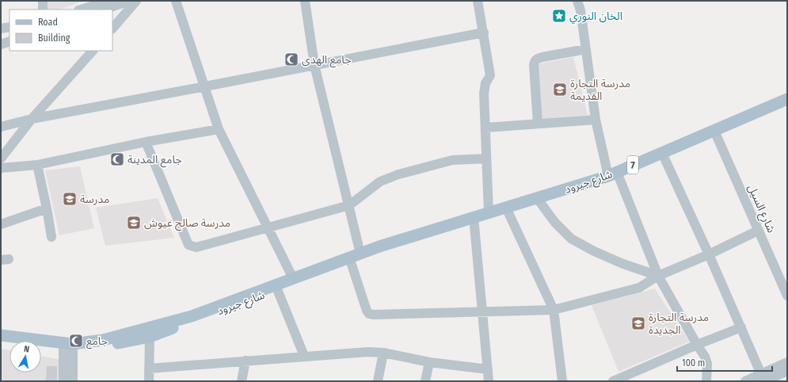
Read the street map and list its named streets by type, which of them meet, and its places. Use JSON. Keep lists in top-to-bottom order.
{
  "streets": {
    "main road": ["7", "شارع جيرود"],
    "street": ["شارع السيل"]
  },
  "crossings": [
    ["شارع جيرود", "شارع السيل"]
  ],
  "places": {
    "place": ["الخان النوري"],
    "mosque": ["جامع الهدى", "جامع المدينة", "جامع"],
    "school or university": [
      "مدرسة التجارة القديمة",
      "مدرسة",
      "مدرسة صالح عيوش",
      "مدرسة التجارة الجديدة"
    ]
  },
  "legend": ["Road", "Building"],
  "scale_bar": "100 m",
  "north": "top"
}
